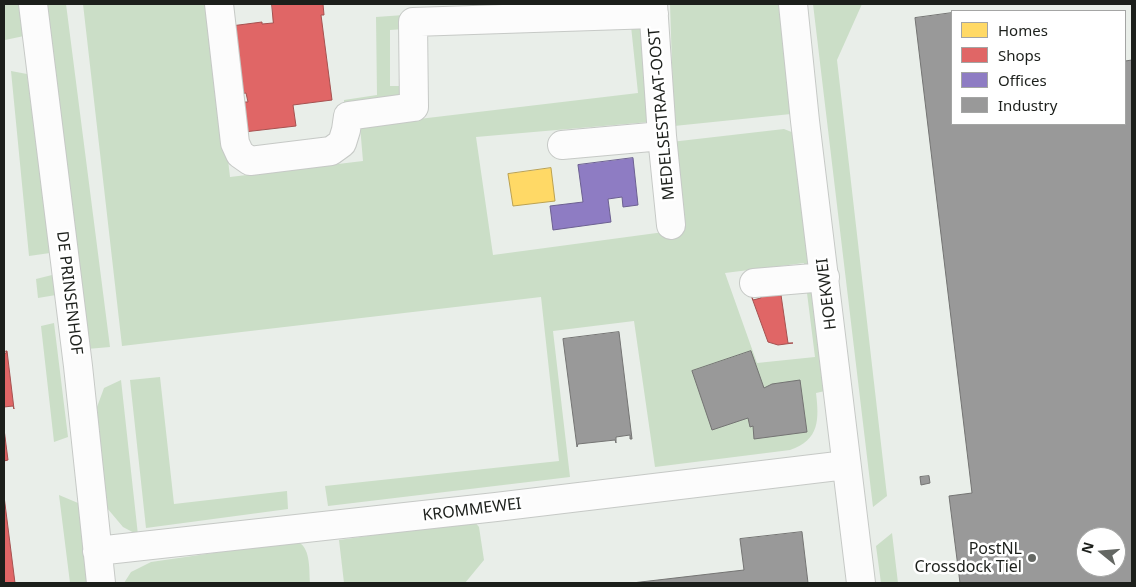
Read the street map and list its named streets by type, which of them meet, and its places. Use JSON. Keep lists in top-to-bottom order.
{
  "streets": {
    "street": [
      "MEDELSESTRAAT-OOST",
      "DE PRINSENHOF",
      "HOEKWEI",
      "KROMMEWEI"
    ]
  },
  "crossings": [
    ["DE PRINSENHOF", "KROMMEWEI"],
    ["HOEKWEI", "KROMMEWEI"]
  ],
  "places": ["PostNL Crossdock Tiel"],
  "legend": [
    "Homes",
    "Shops",
    "Offices",
    "Industry"
  ],
  "north": "left"
}
